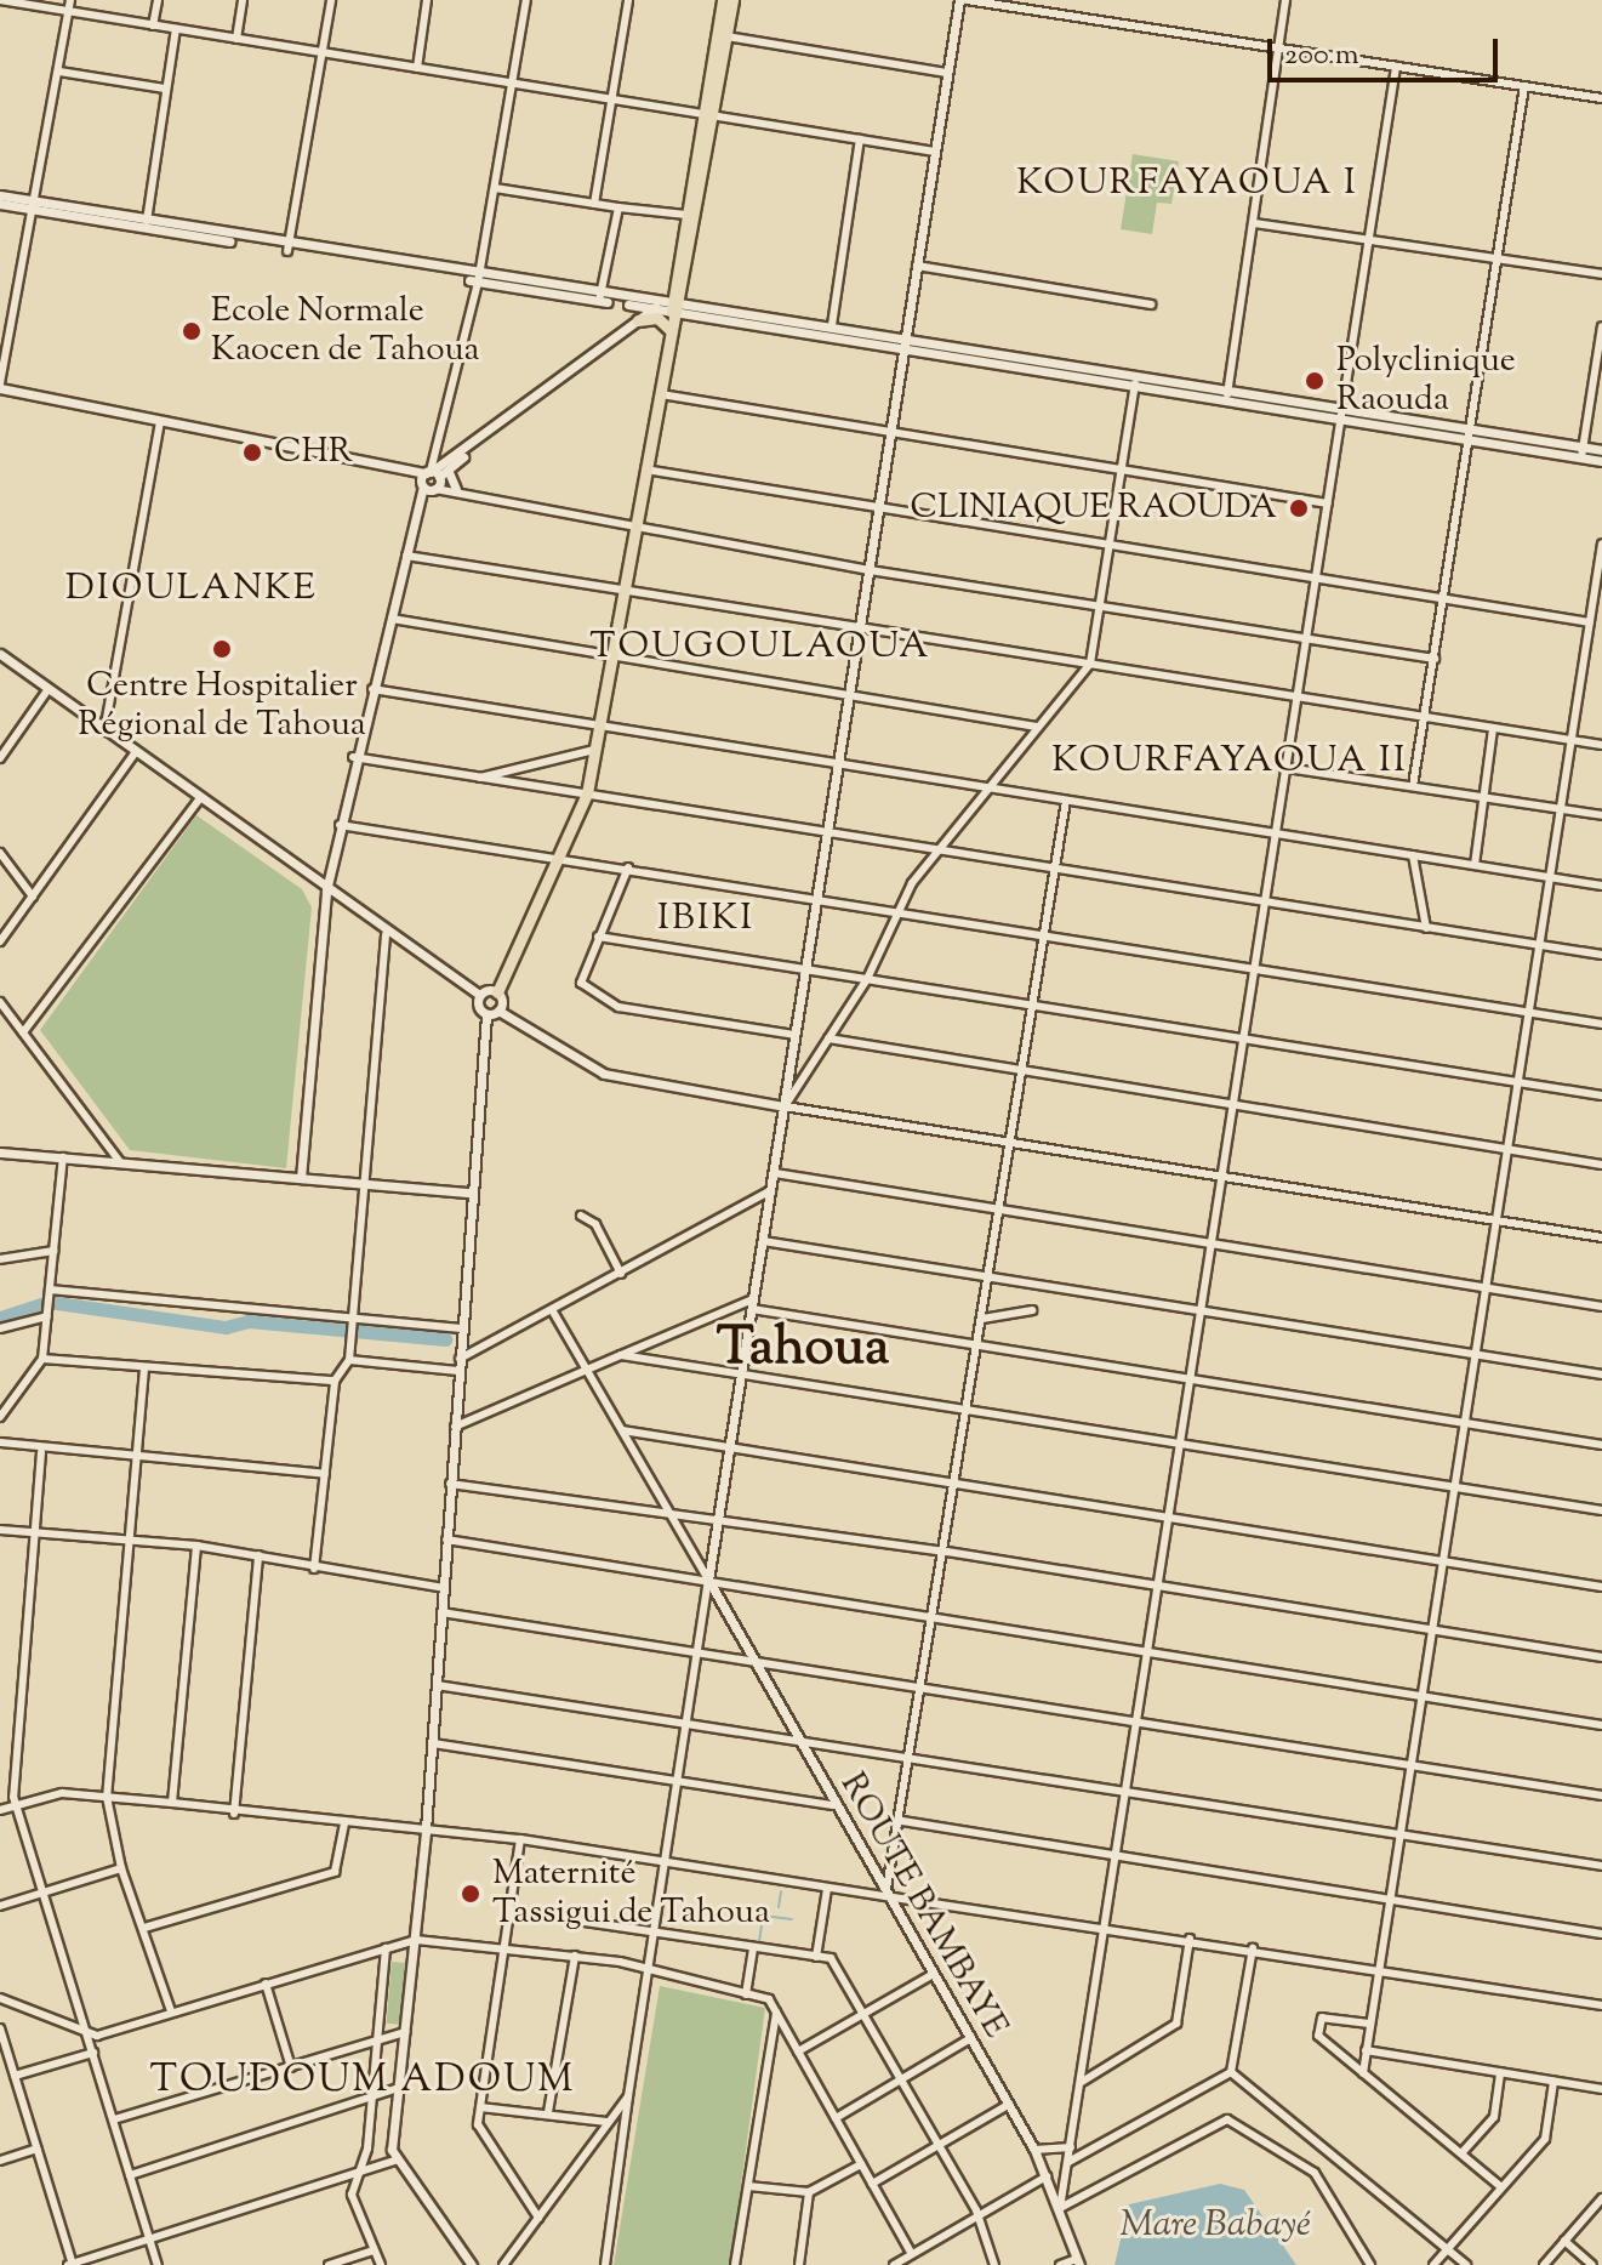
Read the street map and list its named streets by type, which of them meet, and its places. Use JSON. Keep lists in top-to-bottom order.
{
  "streets": {
    "street": ["ROUTE BAMBAYE"]
  },
  "districts": [
    "KOURFAYAOUA I",
    "DIOULANKE",
    "TOUGOULAOUA",
    "KOURFAYAOUA II",
    "IBIKI",
    "Tahoua",
    "TOUDOUM ADOUM"
  ],
  "water": ["Mare Babayé"],
  "places": [
    "Ecole Normale Kaocen de Tahoua",
    "Polyclinique Raouda",
    "CHR",
    "CLINIAQUE RAOUDA",
    "Centre Hospitalier Régional de Tahoua",
    "Maternité Tassigui de Tahoua"
  ],
  "scale_bar": "200 m"
}
